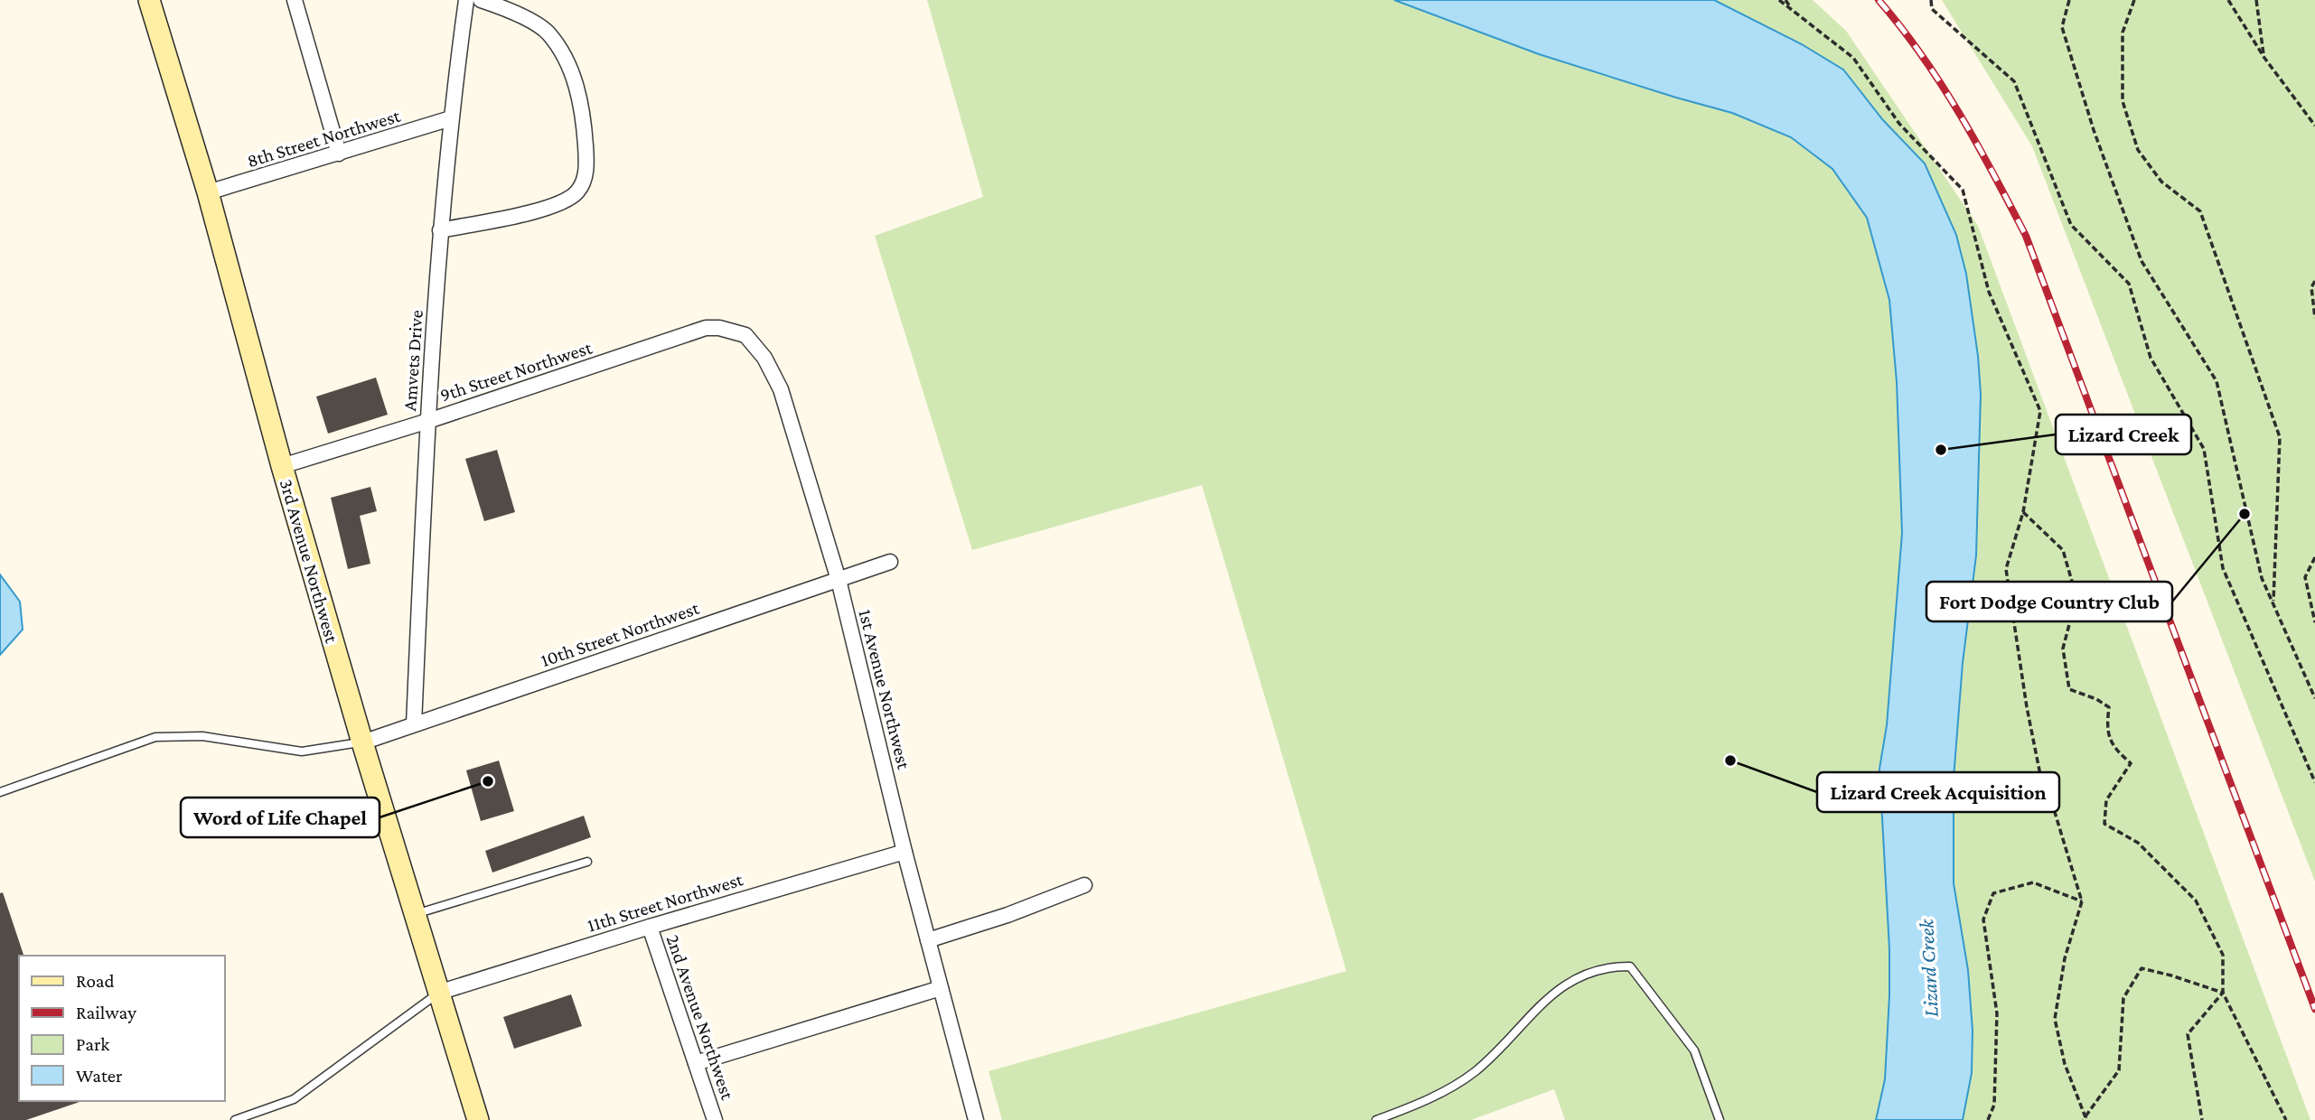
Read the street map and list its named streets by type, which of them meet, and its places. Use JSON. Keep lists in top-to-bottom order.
{
  "streets": {
    "main road": ["3rd Avenue Northwest"],
    "street": [
      "8th Street Northwest",
      "Amvets Drive",
      "9th Street Northwest",
      "10th Street Northwest",
      "1st Avenue Northwest",
      "11th Street Northwest",
      "2nd Avenue Northwest"
    ]
  },
  "crossings": [
    ["8th Street Northwest", "Amvets Drive"],
    ["8th Street Northwest", "3rd Avenue Northwest"],
    ["Amvets Drive", "9th Street Northwest"],
    ["Amvets Drive", "10th Street Northwest"],
    ["9th Street Northwest", "3rd Avenue Northwest"],
    ["9th Street Northwest", "1st Avenue Northwest"],
    ["3rd Avenue Northwest", "10th Street Northwest"],
    ["3rd Avenue Northwest", "11th Street Northwest"],
    ["10th Street Northwest", "1st Avenue Northwest"],
    ["1st Avenue Northwest", "11th Street Northwest"],
    ["11th Street Northwest", "2nd Avenue Northwest"]
  ],
  "water": ["Lizard Creek"],
  "places": [
    "Lizard Creek",
    "Fort Dodge Country Club",
    "Lizard Creek Acquisition",
    "Word of Life Chapel"
  ],
  "legend": [
    "Road",
    "Railway",
    "Park",
    "Water"
  ]
}
